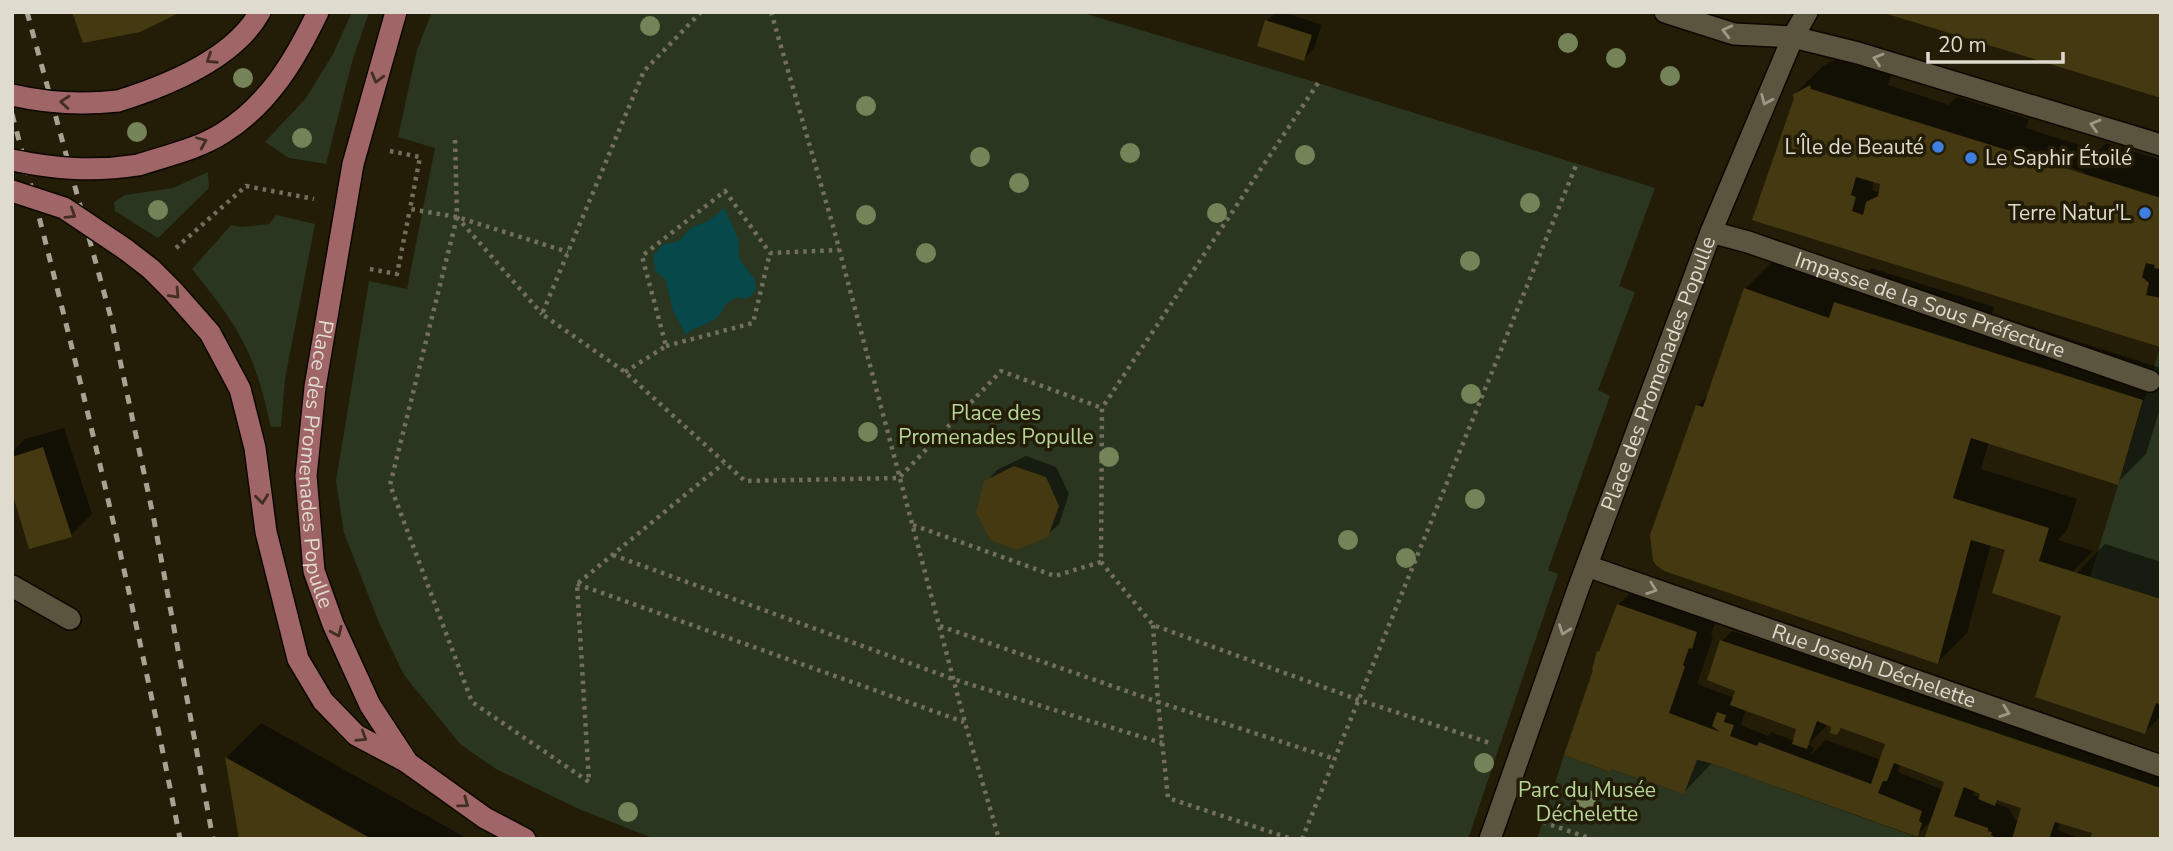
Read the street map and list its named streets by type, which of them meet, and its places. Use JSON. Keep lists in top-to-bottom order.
{
  "streets": {
    "main road": ["Place des Promenades Populle"],
    "street": ["Impasse de la Sous Préfecture", "Rue Joseph Déchelette"]
  },
  "crossings": [
    ["Impasse de la Sous Préfecture", "Place des Promenades Populle"],
    ["Place des Promenades Populle", "Rue Joseph Déchelette"]
  ],
  "one_way": ["Place des Promenades Populle", "Rue Joseph Déchelette"],
  "parks": ["Place des Promenades Populle", "Parc du Musée Déchelette"],
  "places": ["L'Île de Beauté", "Le Saphir Étoilé", "Terre Natur'L"],
  "scale_bar": "20 m"
}
